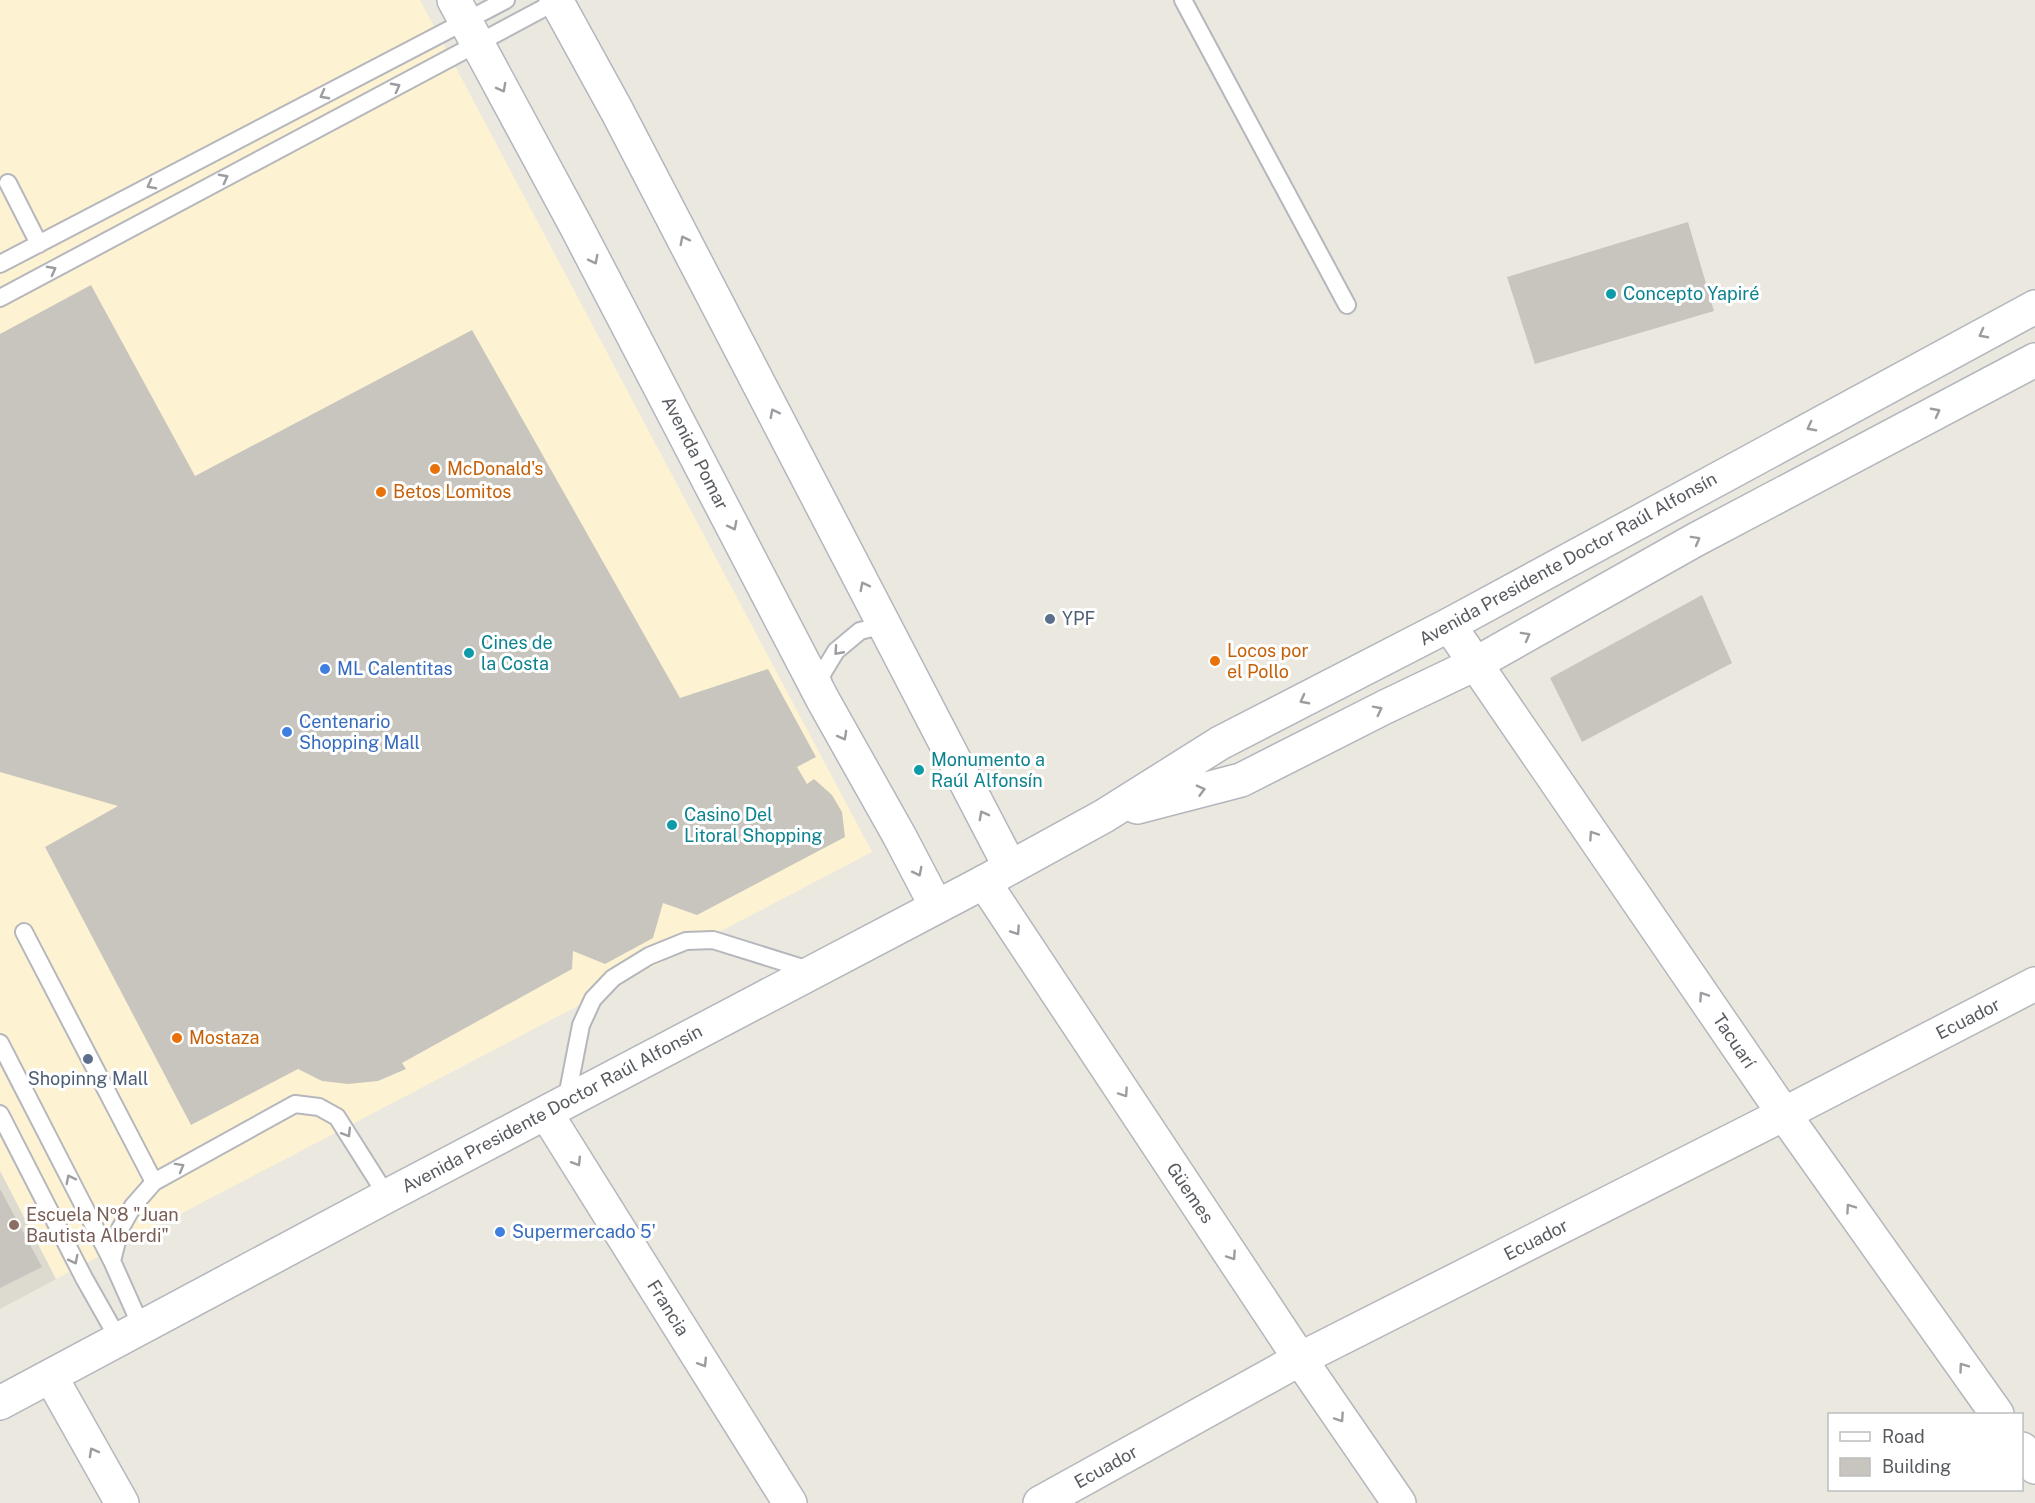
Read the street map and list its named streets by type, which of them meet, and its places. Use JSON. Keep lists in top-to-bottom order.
{
  "streets": {
    "main road": [
      "Avenida Pomar",
      "Avenida Presidente Doctor Raúl Alfonsín",
      "Ecuador",
      "Tacuarí",
      "Güemes",
      "Francia"
    ]
  },
  "crossings": [
    ["Avenida Pomar", "Avenida Presidente Doctor Raúl Alfonsín"],
    ["Avenida Presidente Doctor Raúl Alfonsín", "Tacuarí"],
    ["Avenida Presidente Doctor Raúl Alfonsín", "Güemes"],
    ["Avenida Presidente Doctor Raúl Alfonsín", "Francia"],
    ["Ecuador", "Tacuarí"],
    ["Ecuador", "Güemes"]
  ],
  "one_way": ["Tacuarí", "Güemes", "Francia"],
  "places": [
    "Concepto Yapiré",
    "McDonald's",
    "Betos Lomitos",
    "YPF",
    "Cines de la Costa",
    "Locos por el Pollo",
    "ML Calentitas",
    "Centenario Shopping Mall",
    "Monumento a Raúl Alfonsín",
    "Casino Del Litoral Shopping",
    "Mostaza",
    "Shopinng Mall",
    "Escuela Nº8 \"Juan Bautista Alberdi\"",
    "Supermercado 5'"
  ],
  "legend": ["Road", "Building"]
}
